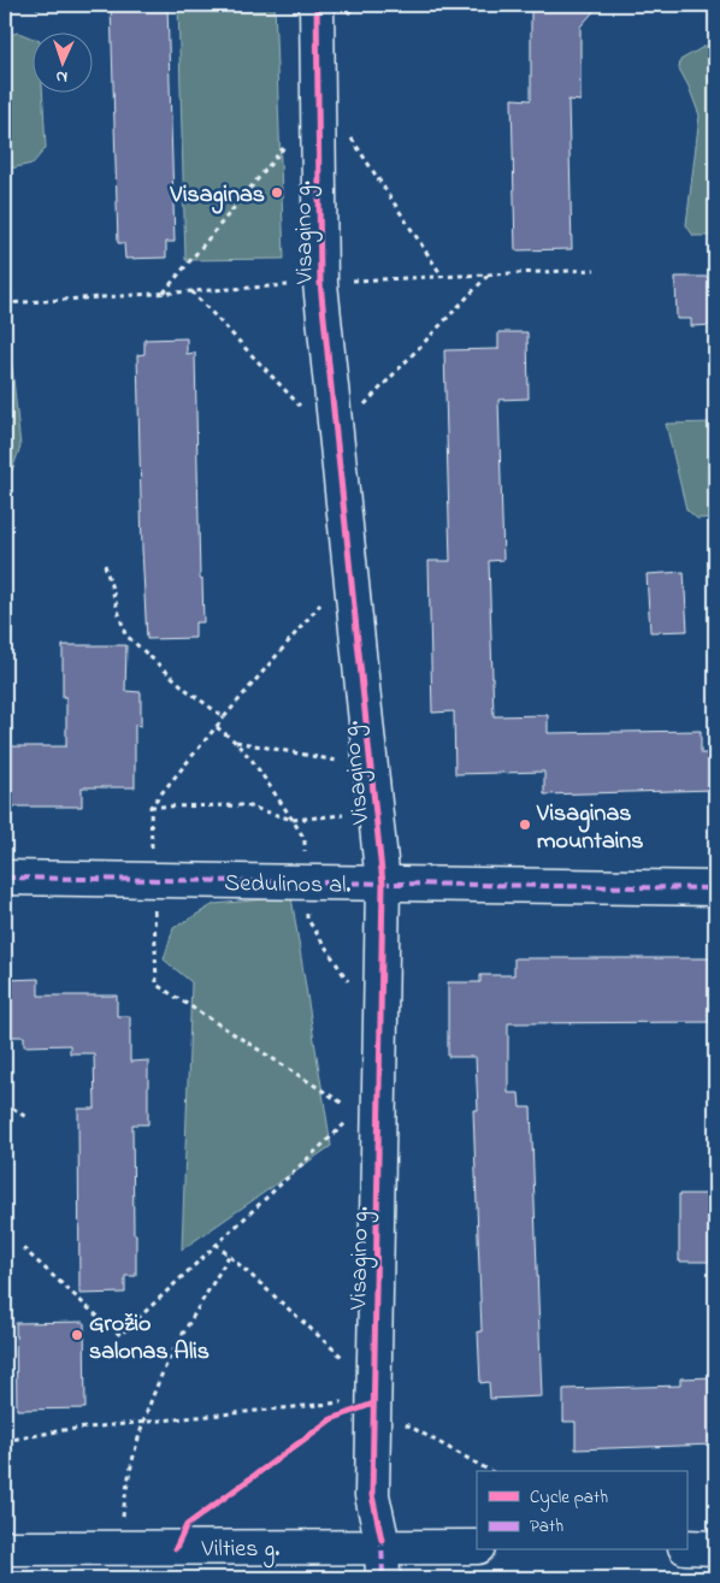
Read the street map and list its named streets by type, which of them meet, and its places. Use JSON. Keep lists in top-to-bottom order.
{
  "streets": {
    "street": ["Visagino g.", "Sedulinos al.", "Vilties g."]
  },
  "crossings": [
    ["Visagino g.", "Sedulinos al."],
    ["Visagino g.", "Vilties g."]
  ],
  "places": ["Visaginas", "Visaginas mountains", "Grožio salonas Alis"],
  "legend": ["Cycle path", "Path"],
  "north": "bottom"
}
